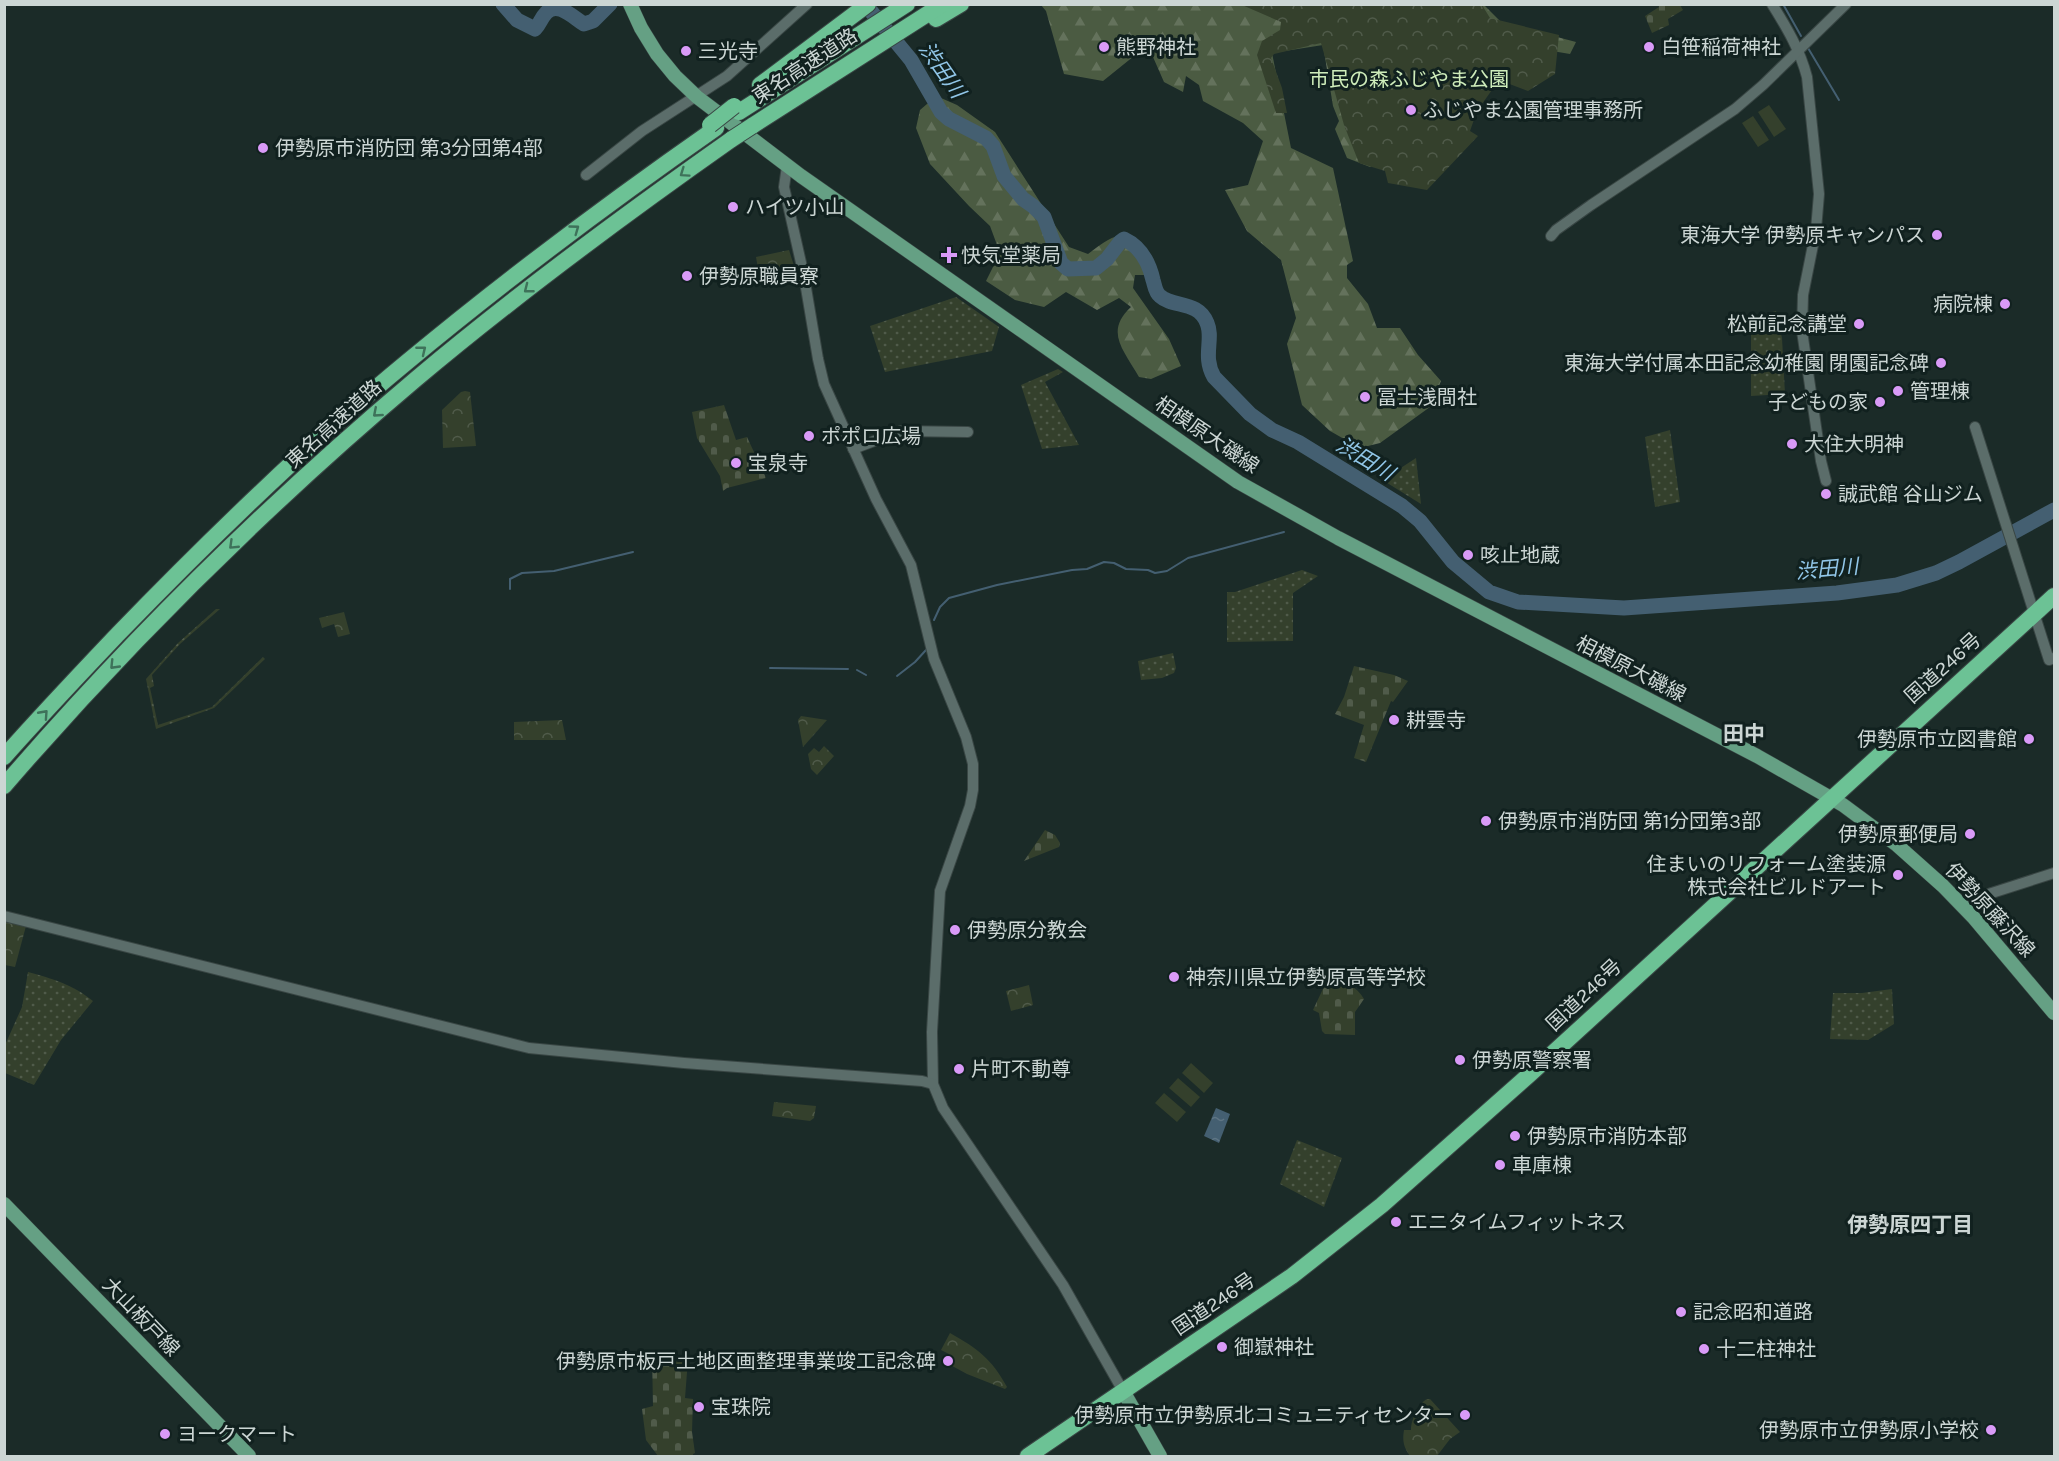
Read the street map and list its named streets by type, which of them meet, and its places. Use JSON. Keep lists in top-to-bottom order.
{
  "streets": {
    "highway": ["東名高速道路", "国道246号"],
    "main road": ["相模原大磯線", "伊勢原藤沢線", "大山板戸線"]
  },
  "crossings": [
    ["相模原大磯線", "国道246号"],
    ["相模原大磯線", "伊勢原藤沢線"],
    ["国道246号", "伊勢原藤沢線"]
  ],
  "districts": ["田中", "伊勢原四丁目"],
  "water": ["渋田川"],
  "parks": ["市民の森ふじやま公園"],
  "places": {
    "other": [
      "熊野神社",
      "白笹稲荷神社",
      "三光寺",
      "ふじやま公園管理事務所",
      "伊勢原市消防団 第3分団第4部",
      "ハイツ小山",
      "東海大学 伊勢原キャンパス",
      "伊勢原職員寮",
      "病院棟",
      "松前記念講堂",
      "東海大学付属本田記念幼稚園 閉園記念碑",
      "管理棟",
      "冨士浅間社",
      "子どもの家",
      "ポポロ広場",
      "大住大明神",
      "宝泉寺",
      "誠武館 谷山ジム",
      "咳止地蔵",
      "耕雲寺",
      "伊勢原市立図書館",
      "伊勢原市消防団 第1分団第3部",
      "伊勢原郵便局",
      "住まいのリフォーム塗装源 株式会社ビルドアート",
      "伊勢原分教会",
      "神奈川県立伊勢原高等学校",
      "伊勢原警察署",
      "片町不動尊",
      "伊勢原市消防本部",
      "車庫棟",
      "エニタイムフィットネス",
      "記念昭和道路",
      "御嶽神社",
      "十二柱神社",
      "伊勢原市板戸土地区画整理事業竣工記念碑",
      "宝珠院",
      "伊勢原市立伊勢原北コミュニティセンター",
      "伊勢原市立伊勢原小学校",
      "ヨークマート"
    ],
    "health": ["快気堂薬局"]
  }
}
